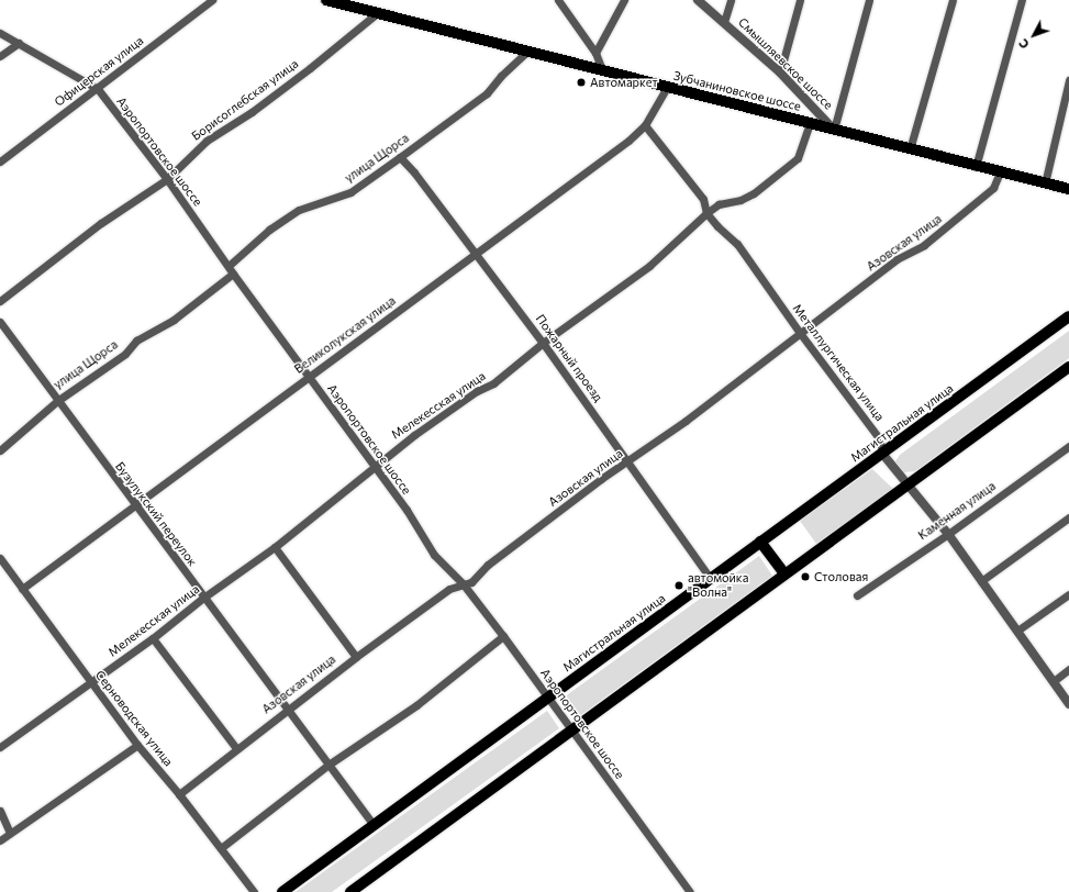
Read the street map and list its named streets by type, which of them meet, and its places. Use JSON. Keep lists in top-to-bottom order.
{
  "streets": {
    "main road": ["Зубчаниновское шоссе", "Магистральная улица"],
    "street": [
      "Смышляевское шоссе",
      "Офицерская улица",
      "Борисоглебская улица",
      "Аэропортовское шоссе",
      "улица Щорса",
      "Азовская улица",
      "Великолукская улица",
      "Пожарный проезд",
      "Металлургическая улица",
      "Мелекесская улица",
      "Каменная улица",
      "Бузулукский переулок",
      "Серноводская улица"
    ]
  },
  "crossings": [
    ["Смышляевское шоссе", "Зубчаниновское шоссе"],
    ["Офицерская улица", "Аэропортовское шоссе"],
    ["Зубчаниновское шоссе", "Борисоглебская улица"],
    ["Зубчаниновское шоссе", "улица Щорса"],
    ["Зубчаниновское шоссе", "Азовская улица"],
    ["Зубчаниновское шоссе", "Великолукская улица"],
    ["Зубчаниновское шоссе", "Мелекесская улица"],
    ["Борисоглебская улица", "Аэропортовское шоссе"],
    ["Аэропортовское шоссе", "улица Щорса"],
    ["Аэропортовское шоссе", "Азовская улица"],
    ["Аэропортовское шоссе", "Великолукская улица"],
    ["Аэропортовское шоссе", "Мелекесская улица"],
    ["Аэропортовское шоссе", "Магистральная улица"],
    ["улица Щорса", "Пожарный проезд"],
    ["улица Щорса", "Бузулукский переулок"],
    ["Азовская улица", "Пожарный проезд"],
    ["Азовская улица", "Металлургическая улица"],
    ["Азовская улица", "Бузулукский переулок"],
    ["Азовская улица", "Серноводская улица"],
    ["Великолукская улица", "Пожарный проезд"],
    ["Великолукская улица", "Металлургическая улица"],
    ["Великолукская улица", "Бузулукский переулок"],
    ["Великолукская улица", "Серноводская улица"],
    ["Пожарный проезд", "Мелекесская улица"],
    ["Пожарный проезд", "Магистральная улица"],
    ["Металлургическая улица", "Мелекесская улица"],
    ["Металлургическая улица", "Магистральная улица"],
    ["Металлургическая улица", "Каменная улица"],
    ["Мелекесская улица", "Бузулукский переулок"],
    ["Мелекесская улица", "Серноводская улица"],
    ["Магистральная улица", "Бузулукский переулок"]
  ],
  "places": ["Автомаркет", "Столовая", "автомойка \"Волна\""],
  "north": "bottom left"
}
